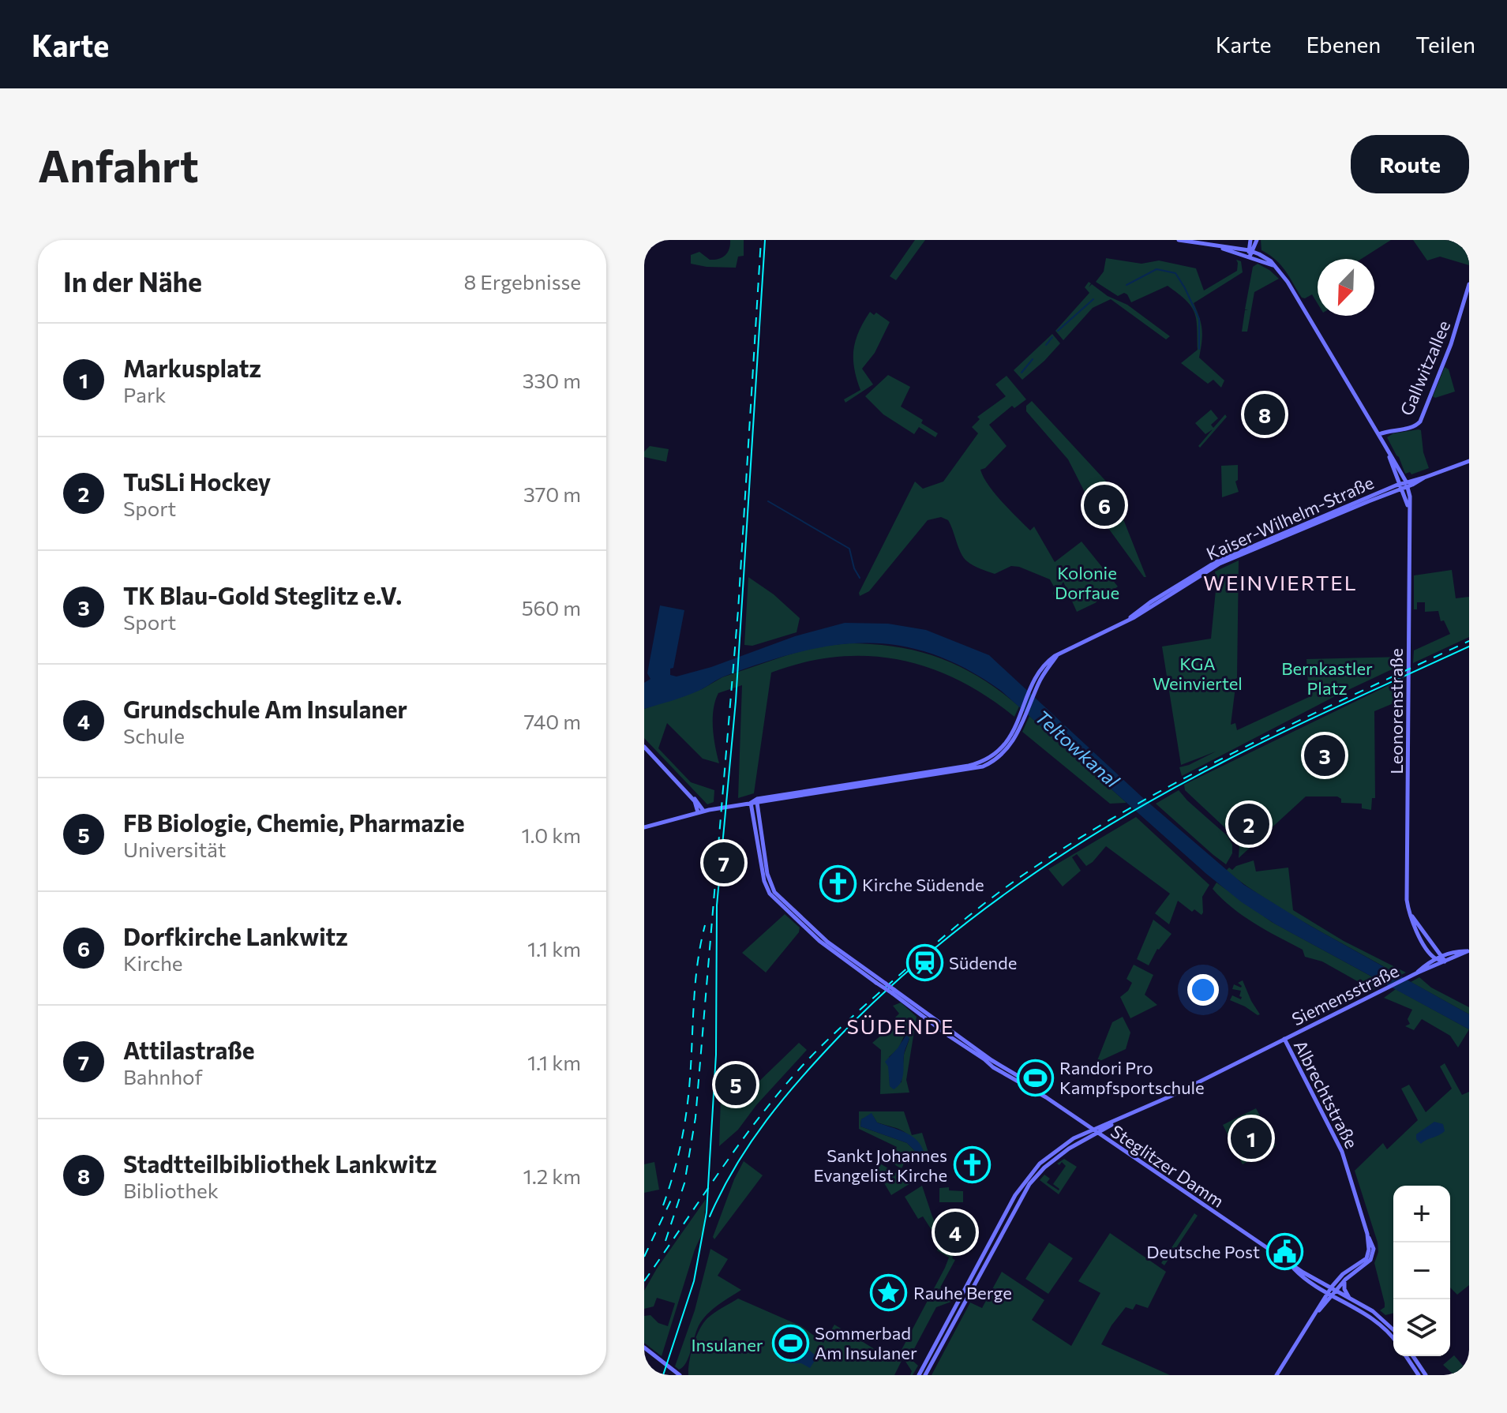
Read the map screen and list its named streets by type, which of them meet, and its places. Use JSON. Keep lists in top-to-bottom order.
{
  "streets": {
    "main road": [
      "Gallwitzallee",
      "Kaiser-Wilhelm-Straße",
      "Leonorenstraße",
      "Siemensstraße",
      "Albrechtstraße",
      "Steglitzer Damm"
    ]
  },
  "crossings": [
    ["Kaiser-Wilhelm-Straße", "Leonorenstraße"],
    ["Leonorenstraße", "Siemensstraße"],
    ["Siemensstraße", "Albrechtstraße"]
  ],
  "districts": ["WEINVIERTEL", "SÜDENDE"],
  "water": ["Teltowkanal"],
  "parks": [
    "Kolonie Dorfaue",
    "KGA Weinviertel",
    "Bernkastler Platz",
    "Insulaner"
  ],
  "places": {
    "church": ["Kirche Südende", "Sankt Johannes Evangelist Kirche"],
    "station": ["Südende"],
    "sports": ["Randori Pro Kampfsportschule", "Sommerbad Am Insulaner"],
    "public building": ["Deutsche Post"],
    "place": ["Rauhe Berge"]
  },
  "north": "bottom left",
  "page": {
    "header": "Karte",
    "nav": ["Karte", "Ebenen", "Teilen"],
    "buttons": "Route",
    "title": "Anfahrt",
    "heading": ["In der Nähe", "8 Ergebnisse"],
    "list": [
      {
        "mark": "1",
        "name": "Markusplatz",
        "note": "Park",
        "value": "330 m"
      },
      {
        "mark": "2",
        "name": "TuSLi Hockey",
        "note": "Sport",
        "value": "370 m"
      },
      {
        "mark": "3",
        "name": "TK Blau-Gold Steglitz e.V.",
        "note": "Sport",
        "value": "560 m"
      },
      {
        "mark": "4",
        "name": "Grundschule Am Insulaner",
        "note": "Schule",
        "value": "740 m"
      },
      {
        "mark": "5",
        "name": "FB Biologie, Chemie, Pharmazie",
        "note": "Universität",
        "value": "1.0 km"
      },
      {
        "mark": "6",
        "name": "Dorfkirche Lankwitz",
        "note": "Kirche",
        "value": "1.1 km"
      },
      {
        "mark": "7",
        "name": "Attilastraße",
        "note": "Bahnhof",
        "value": "1.1 km"
      },
      {
        "mark": "8",
        "name": "Stadtteilbibliothek Lankwitz",
        "note": "Bibliothek",
        "value": "1.2 km"
      }
    ],
    "pins": [
      "8",
      "6",
      "3",
      "2",
      "7",
      "5",
      "1",
      "4"
    ],
    "map_buttons": ["+", "−"]
  }
}
